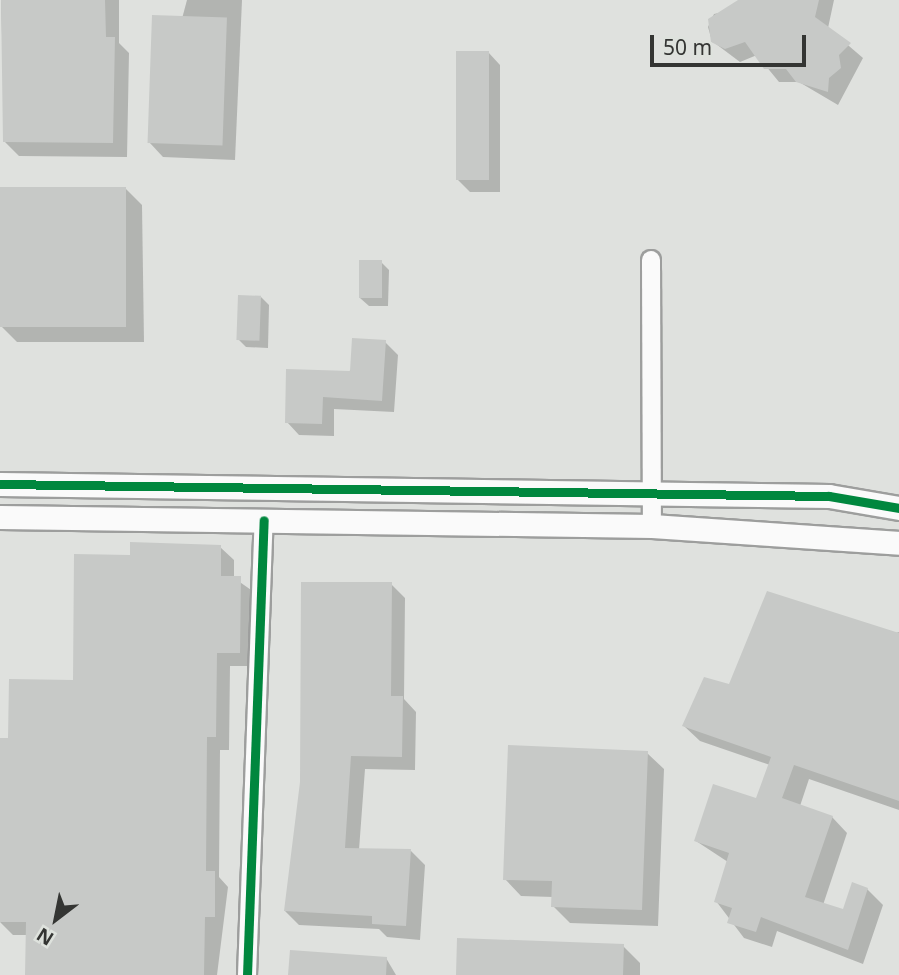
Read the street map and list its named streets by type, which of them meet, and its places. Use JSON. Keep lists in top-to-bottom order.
{
  "scale_bar": "50 m",
  "north": "bottom left"
}
